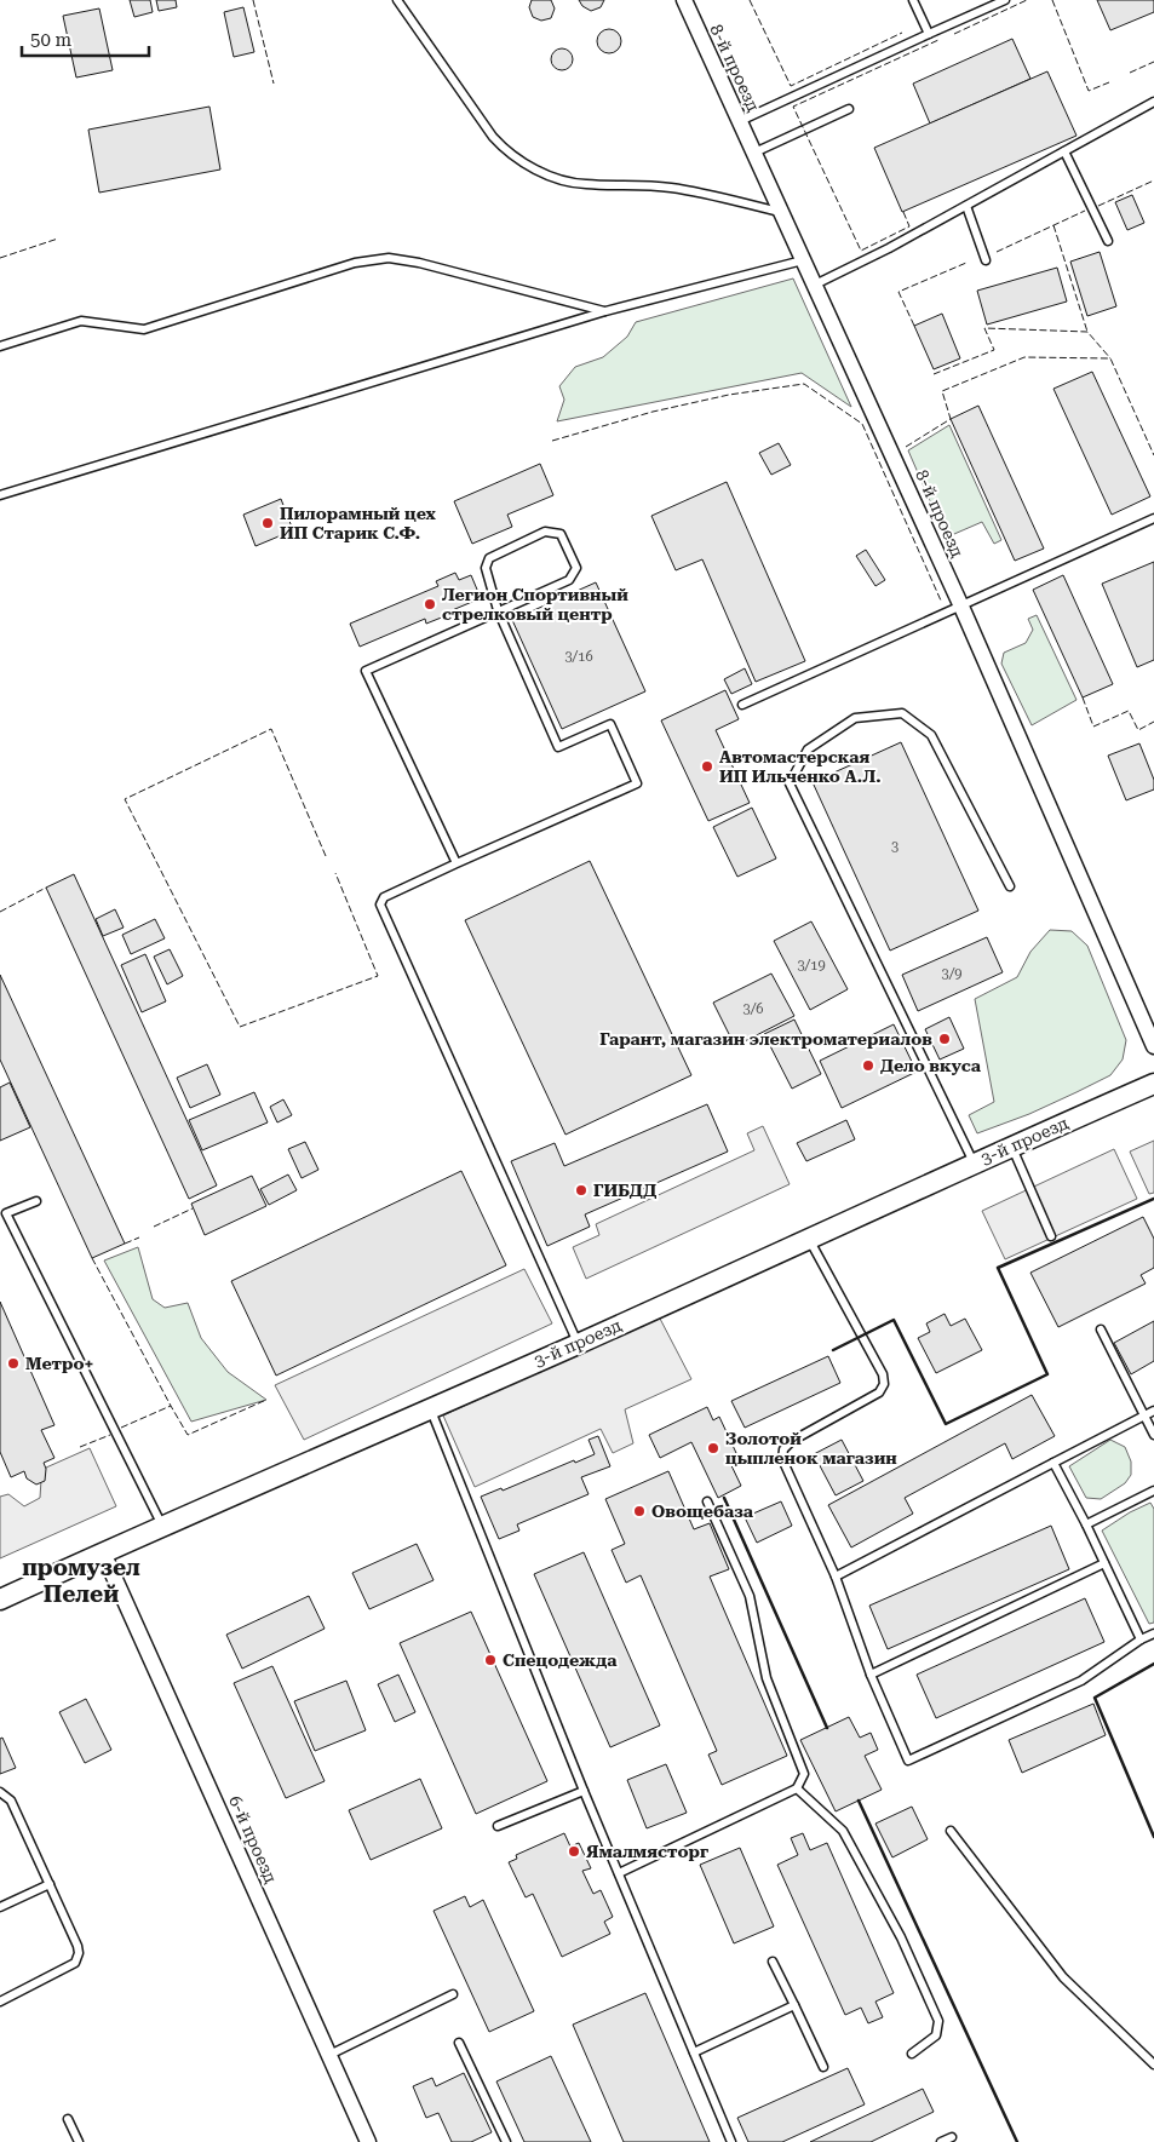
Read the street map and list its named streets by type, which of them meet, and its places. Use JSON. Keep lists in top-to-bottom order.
{
  "streets": {
    "street": ["8-й проезд", "3-й проезд", "6-й проезд"]
  },
  "crossings": [
    ["3-й проезд", "6-й проезд"]
  ],
  "districts": ["промузел Пелей"],
  "places": [
    "Пилорамный цех ИП Старик С.Ф.",
    "Легион Спортивный стрелковый центр",
    "Автомастерская ИП Ильченко А.Л.",
    "Гарант, магазин электроматериалов",
    "Дело вкуса",
    "ГИБДД",
    "Метро+",
    "Золотой цыпленок магазин",
    "Овощебаза",
    "Спецодежда",
    "Ямалмясторг"
  ],
  "house_numbers": [
    "3/16",
    "3",
    "3/19",
    "3/9",
    "3/6"
  ],
  "scale_bar": "50 m"
}
